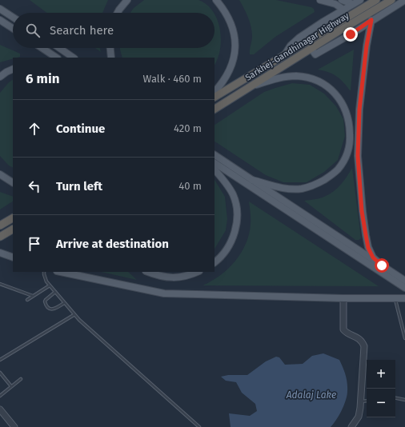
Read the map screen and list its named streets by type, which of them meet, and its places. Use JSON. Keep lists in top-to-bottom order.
{
  "streets": {
    "highway": ["Sarkhej-Gandhinagar Highway"]
  },
  "water": ["Adalaj Lake"],
  "page": {
    "search": "Search here",
    "heading": ["6 min", "Walk · 460 m"],
    "list": [
      ["Continue", "420 m"],
      ["Turn left", "40 m"],
      "Arrive at destination"
    ],
    "map_buttons": ["+", "−"]
  }
}
